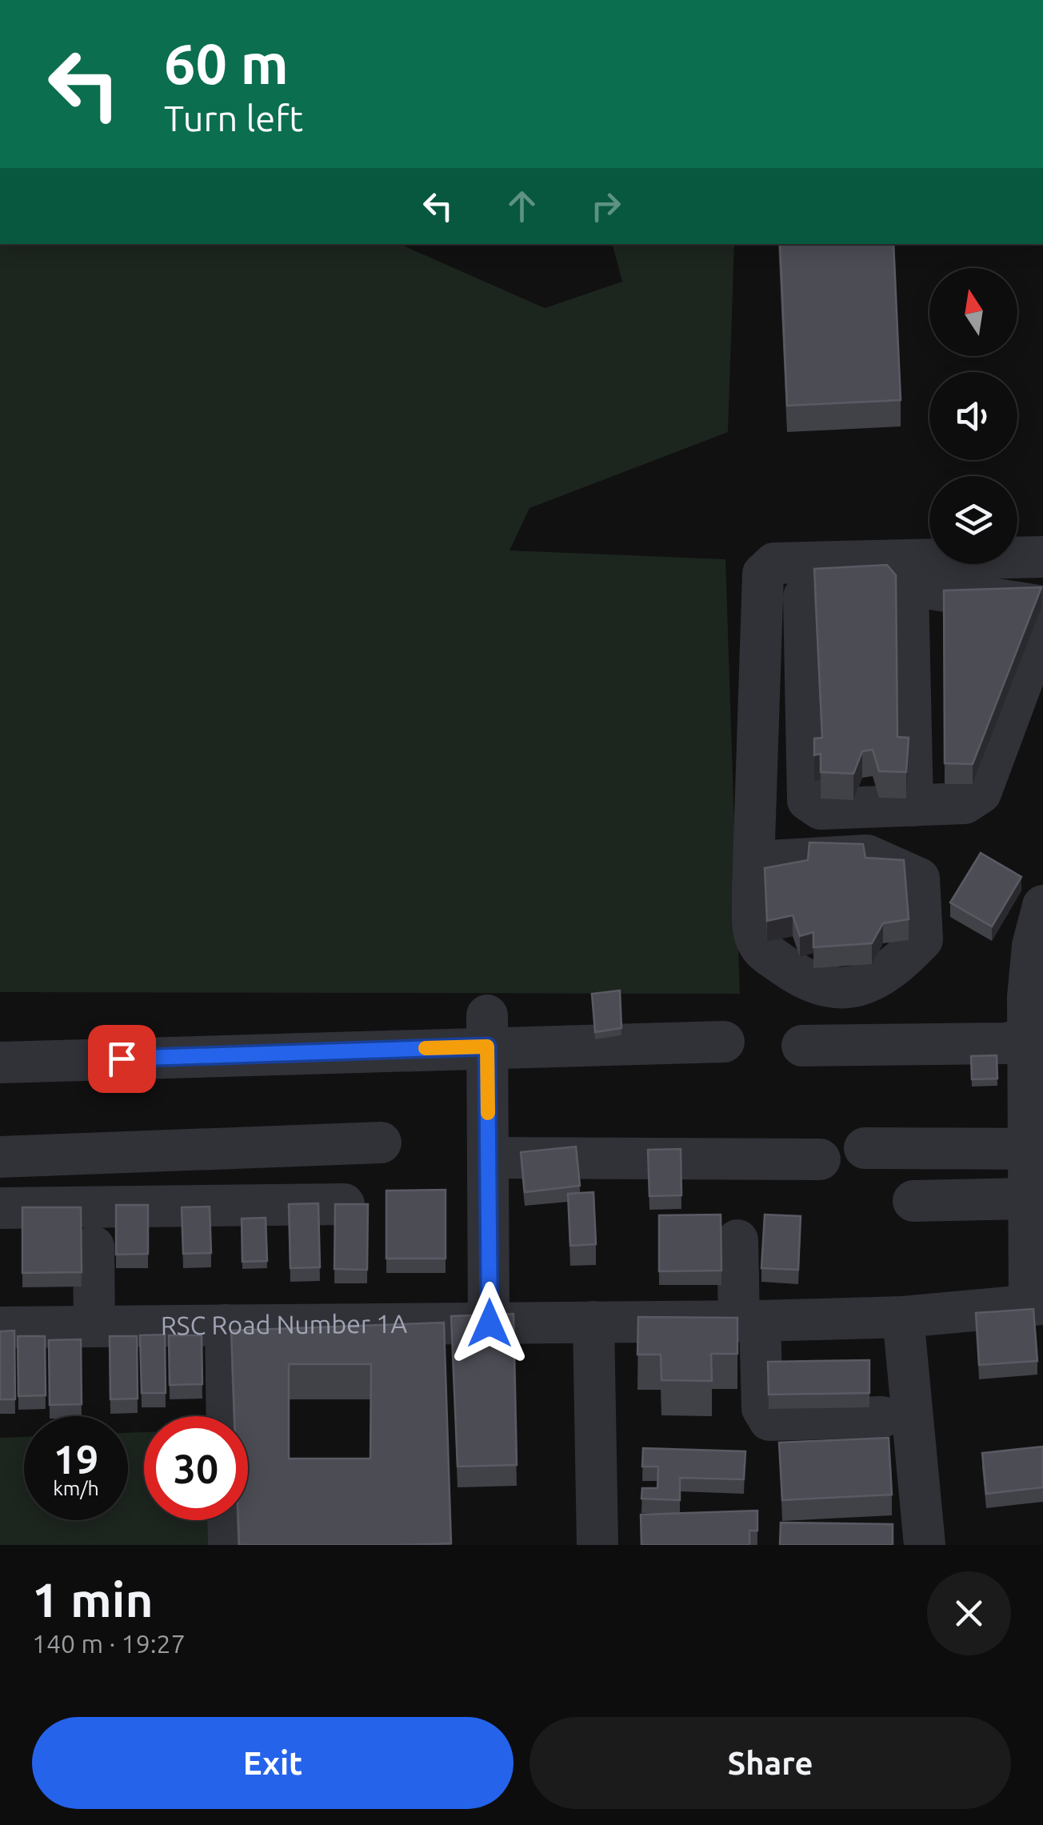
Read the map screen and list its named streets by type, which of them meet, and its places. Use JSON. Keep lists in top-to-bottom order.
{
  "streets": {
    "street": ["RSC Road Number 1A"]
  },
  "north": "top",
  "page": {
    "turn": ["60 m", "Turn left"],
    "speed": "19 km/h",
    "limit": "30",
    "heading": ["1 min", "140 m · 19:27"],
    "buttons": ["Exit", "Share"]
  }
}
